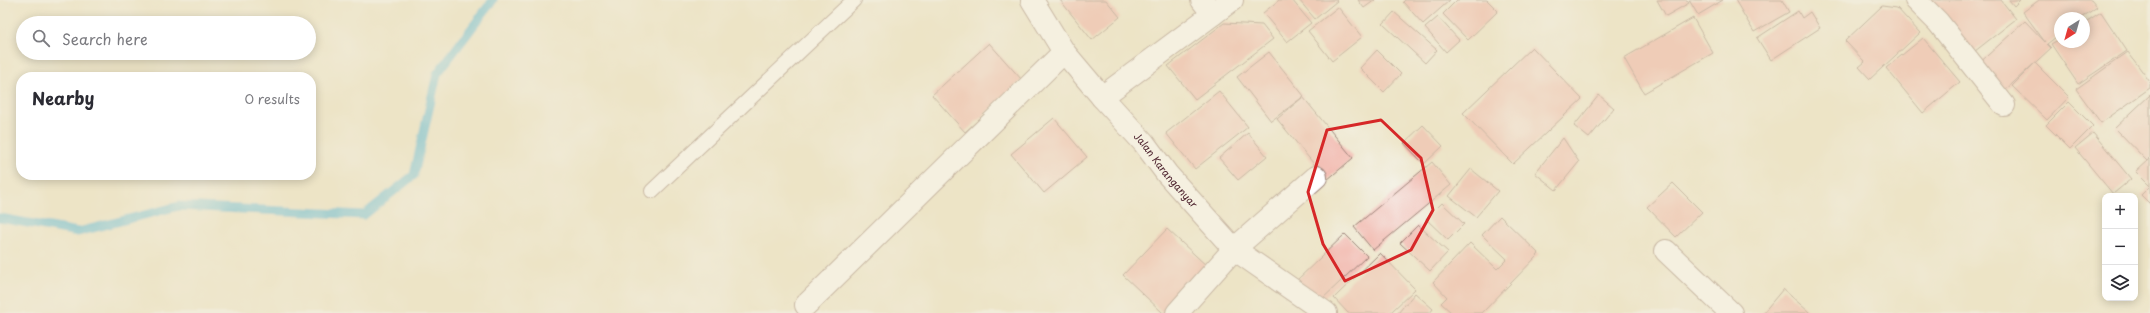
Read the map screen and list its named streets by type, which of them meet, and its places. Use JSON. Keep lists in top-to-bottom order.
{
  "streets": {
    "street": ["Jalan Karanganyar"]
  },
  "north": "bottom left",
  "page": {
    "search": "Search here",
    "heading": ["Nearby", "0 results"],
    "map_buttons": ["+", "−"]
  }
}
